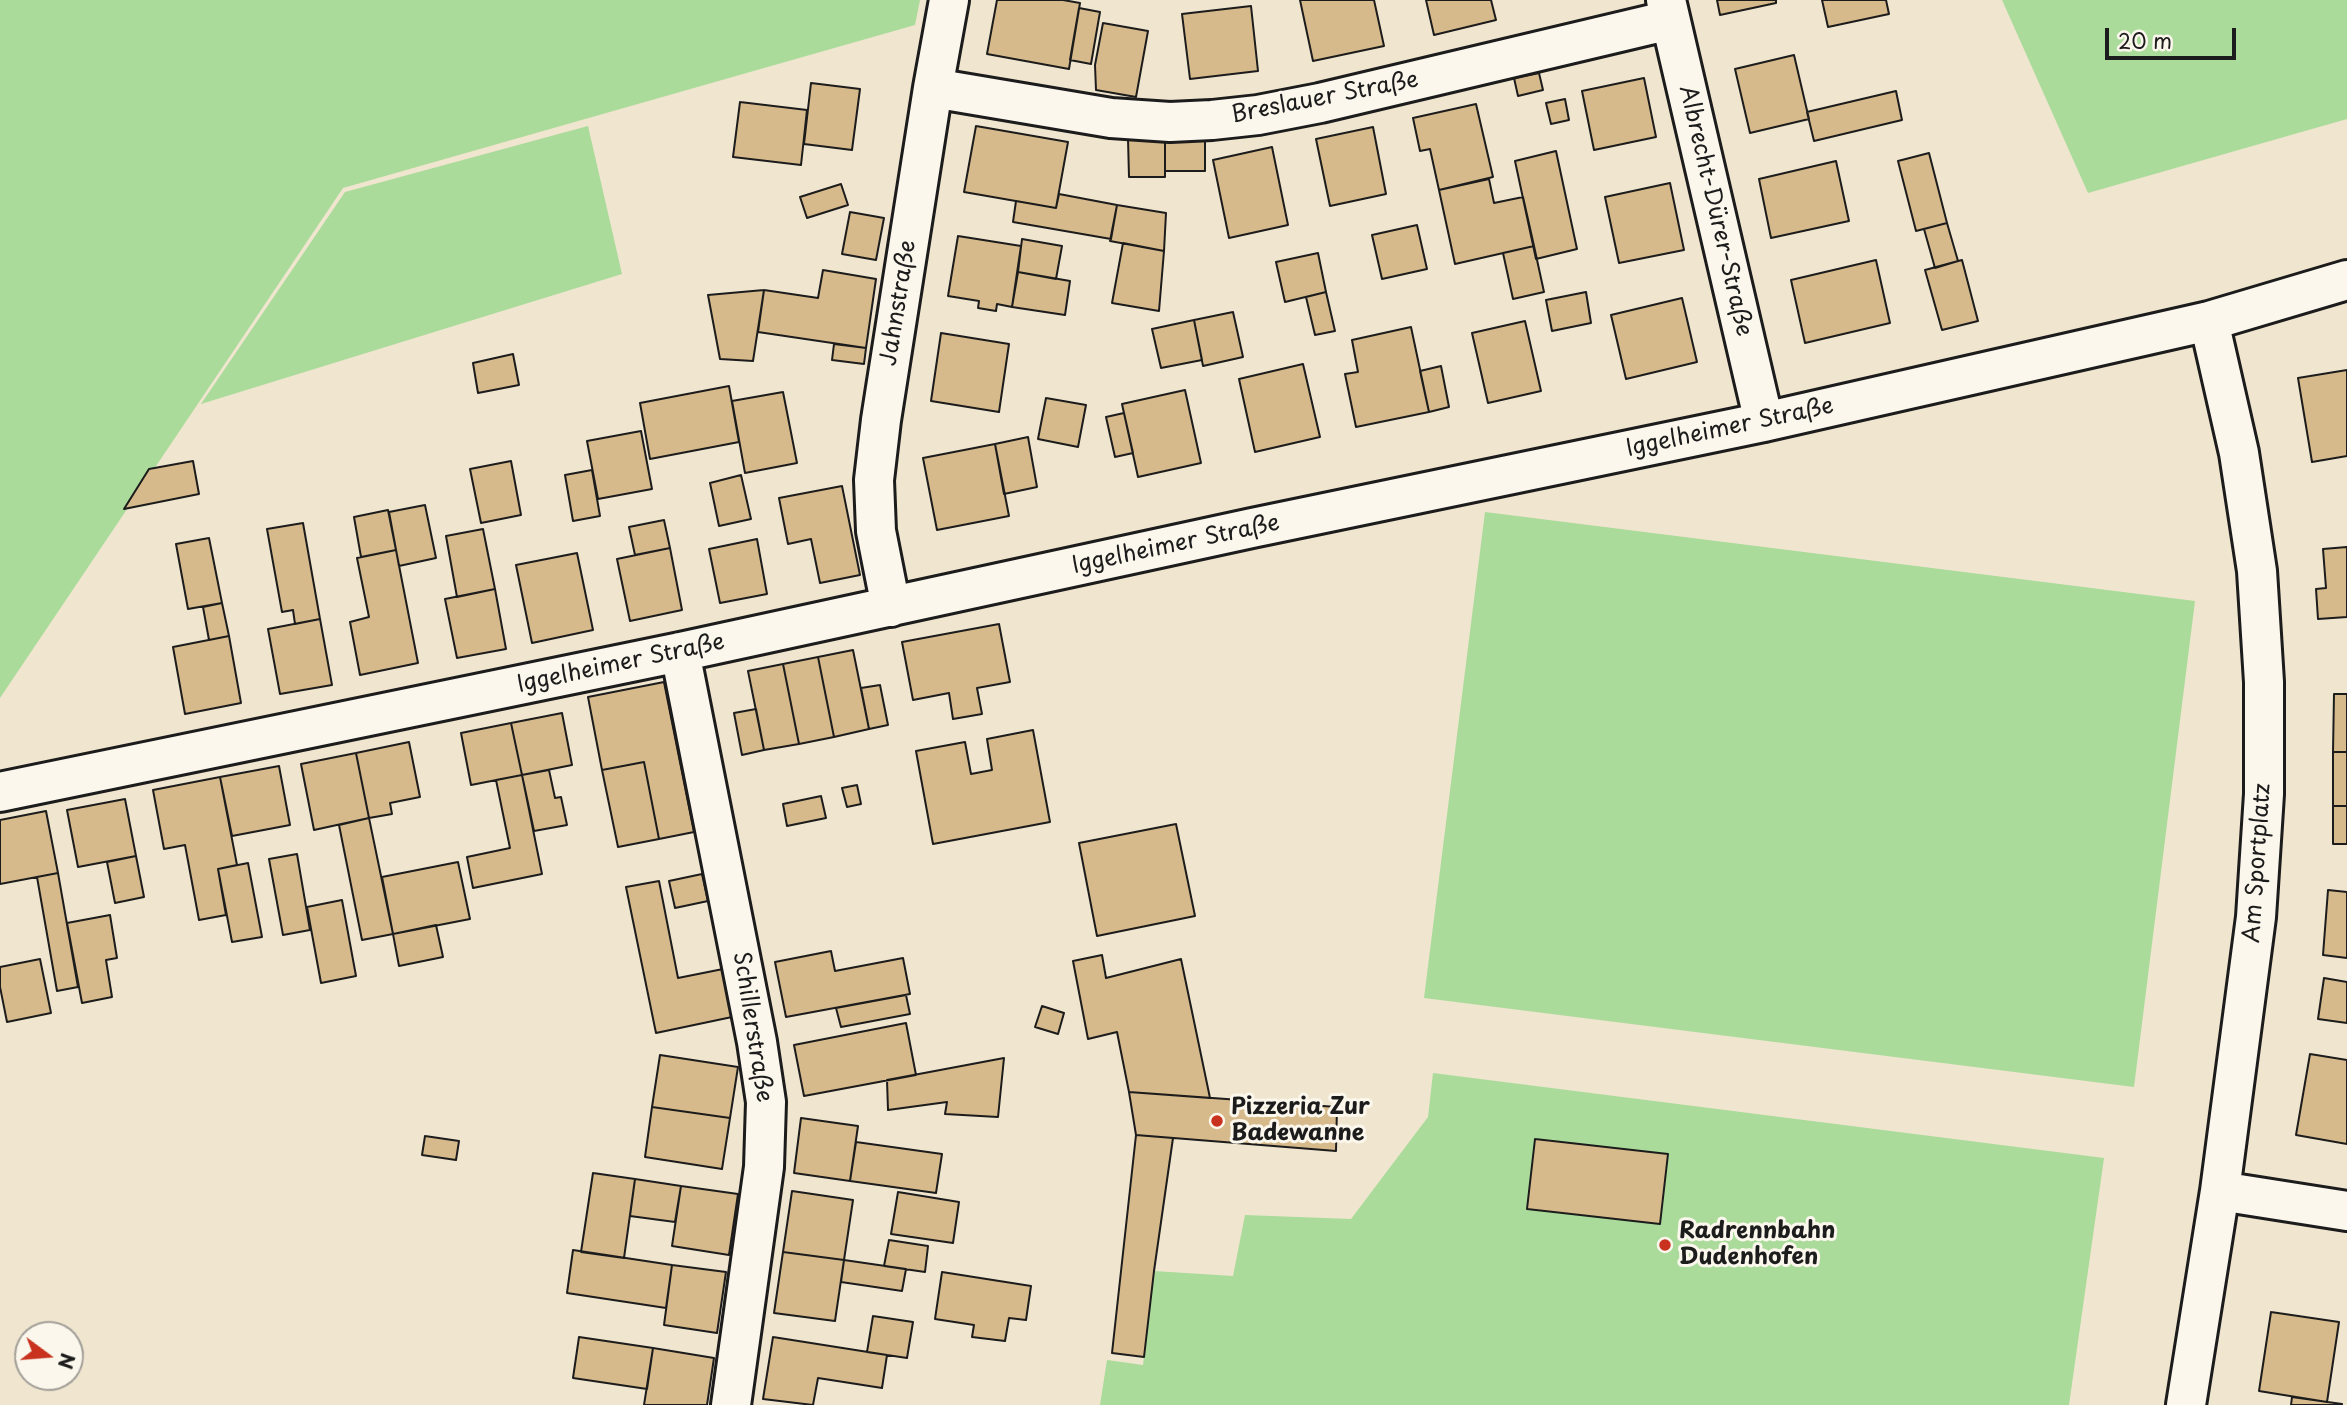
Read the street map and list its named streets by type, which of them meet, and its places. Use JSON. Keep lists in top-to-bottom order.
{
  "streets": {
    "street": [
      "Breslauer Straße",
      "Albrecht-Dürer-Straße",
      "Jahnstraße",
      "Iggelheimer Straße",
      "Am Sportplatz",
      "Schillerstraße"
    ]
  },
  "crossings": [
    ["Breslauer Straße", "Albrecht-Dürer-Straße"],
    ["Breslauer Straße", "Jahnstraße"],
    ["Albrecht-Dürer-Straße", "Iggelheimer Straße"],
    ["Jahnstraße", "Iggelheimer Straße"],
    ["Iggelheimer Straße", "Am Sportplatz"],
    ["Iggelheimer Straße", "Schillerstraße"]
  ],
  "places": ["Pizzeria Zur Badewanne", "Radrennbahn Dudenhofen"],
  "scale_bar": "20 m",
  "north": "right"
}
